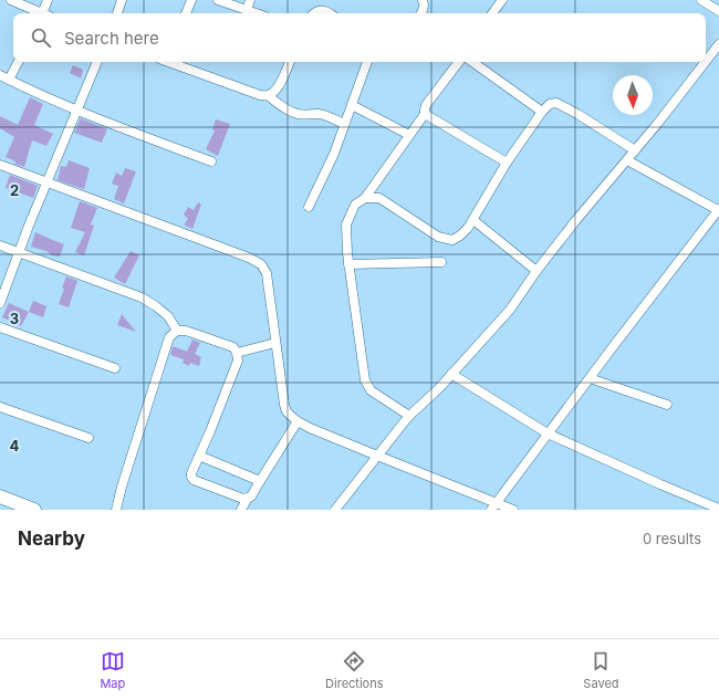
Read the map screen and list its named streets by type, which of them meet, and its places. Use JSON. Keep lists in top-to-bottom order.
{
  "north": "bottom",
  "page": {
    "search": "Search here",
    "heading": ["Nearby", "0 results"],
    "nav": ["Map", "Directions", "Saved"]
  },
  "grid": {
    "rows": ["2", "3", "4"]
  }
}
